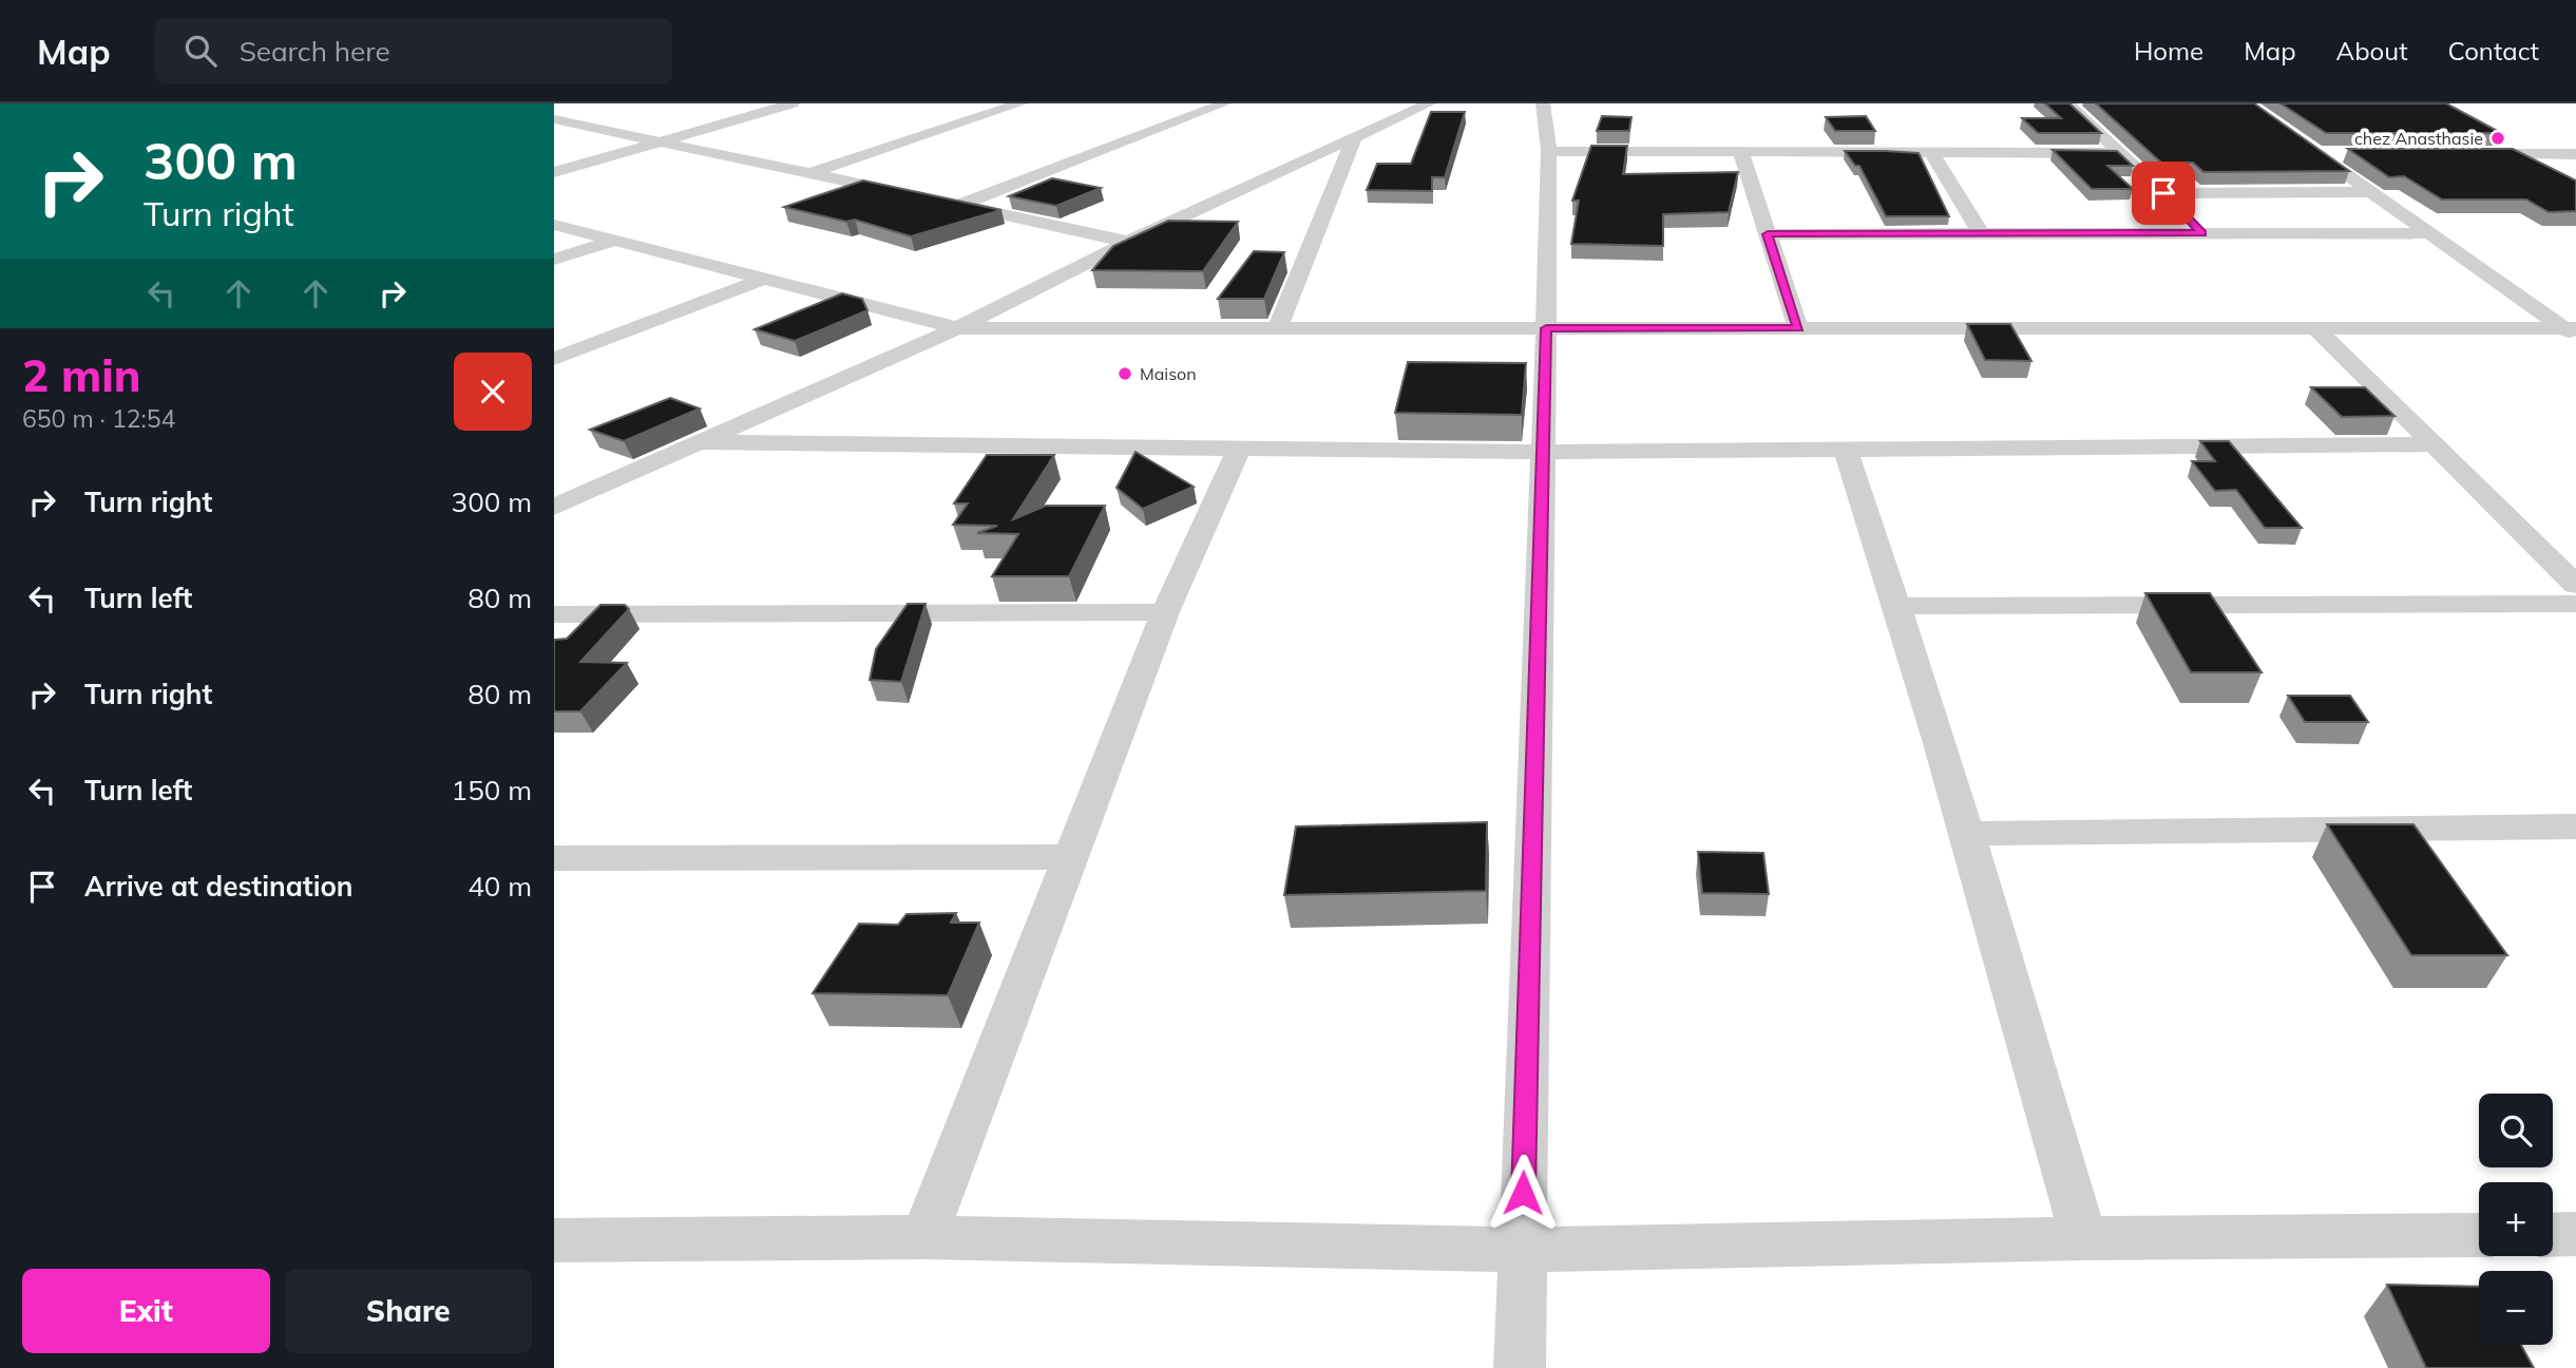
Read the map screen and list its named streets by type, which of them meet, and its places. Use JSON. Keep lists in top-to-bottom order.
{
  "places": ["chez Anasthasie", "Maison"],
  "page": {
    "header": "Map",
    "search": "Search here",
    "nav": [
      "Home",
      "Map",
      "About",
      "Contact"
    ],
    "turn": ["300 m", "Turn right"],
    "heading": ["2 min", "650 m · 12:54"],
    "list": [
      {
        "name": "Turn right",
        "value": "300 m"
      },
      {
        "name": "Turn left",
        "value": "80 m"
      },
      {
        "name": "Turn right",
        "value": "80 m"
      },
      {
        "name": "Turn left",
        "value": "150 m"
      },
      {
        "name": "Arrive at destination",
        "value": "40 m"
      }
    ],
    "map_buttons": ["+", "−"],
    "buttons": ["Exit", "Share"]
  }
}
